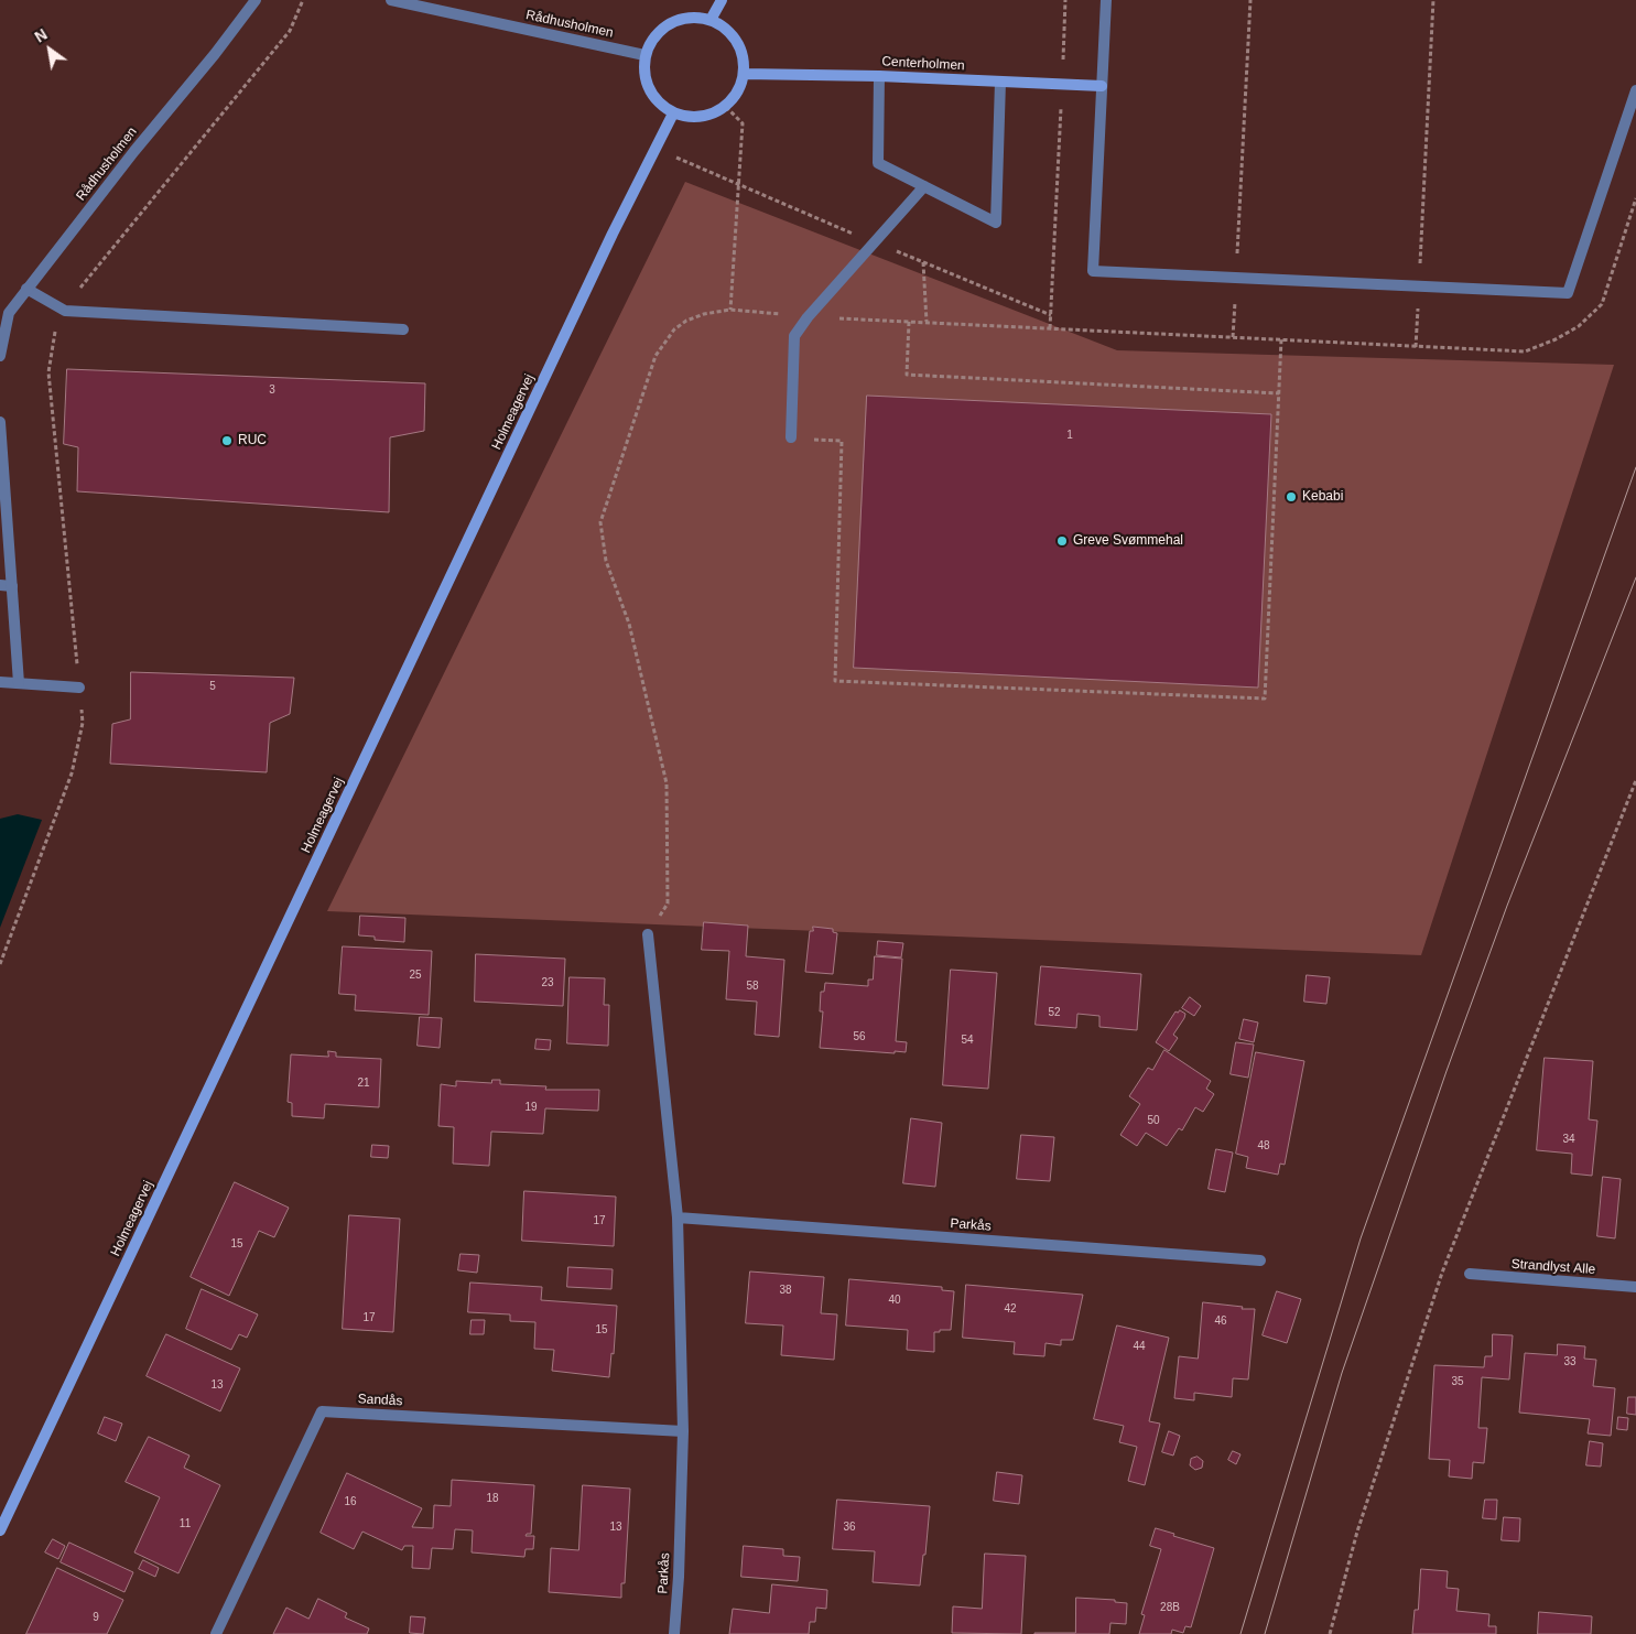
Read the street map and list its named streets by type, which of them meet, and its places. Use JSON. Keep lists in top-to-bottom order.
{
  "streets": {
    "street": [
      "Rådhusholmen",
      "Centerholmen",
      "Holmeagervej",
      "Parkås",
      "Strandlyst Alle",
      "Sandås"
    ]
  },
  "crossings": [
    ["Rådhusholmen", "Centerholmen"],
    ["Rådhusholmen", "Holmeagervej"],
    ["Centerholmen", "Holmeagervej"],
    ["Parkås", "Sandås"]
  ],
  "places": ["RUC", "Kebabi", "Greve Svømmehal"],
  "house_numbers": [
    "3",
    "1",
    "5",
    "25",
    "23",
    "58",
    "52",
    "56",
    "54",
    "21",
    "19",
    "50",
    "34",
    "48",
    "17",
    "15",
    "38",
    "40",
    "42",
    "17",
    "46",
    "15",
    "44",
    "33",
    "35",
    "13",
    "18",
    "16",
    "11",
    "13",
    "36",
    "28B",
    "9"
  ],
  "north": "top left"
}
